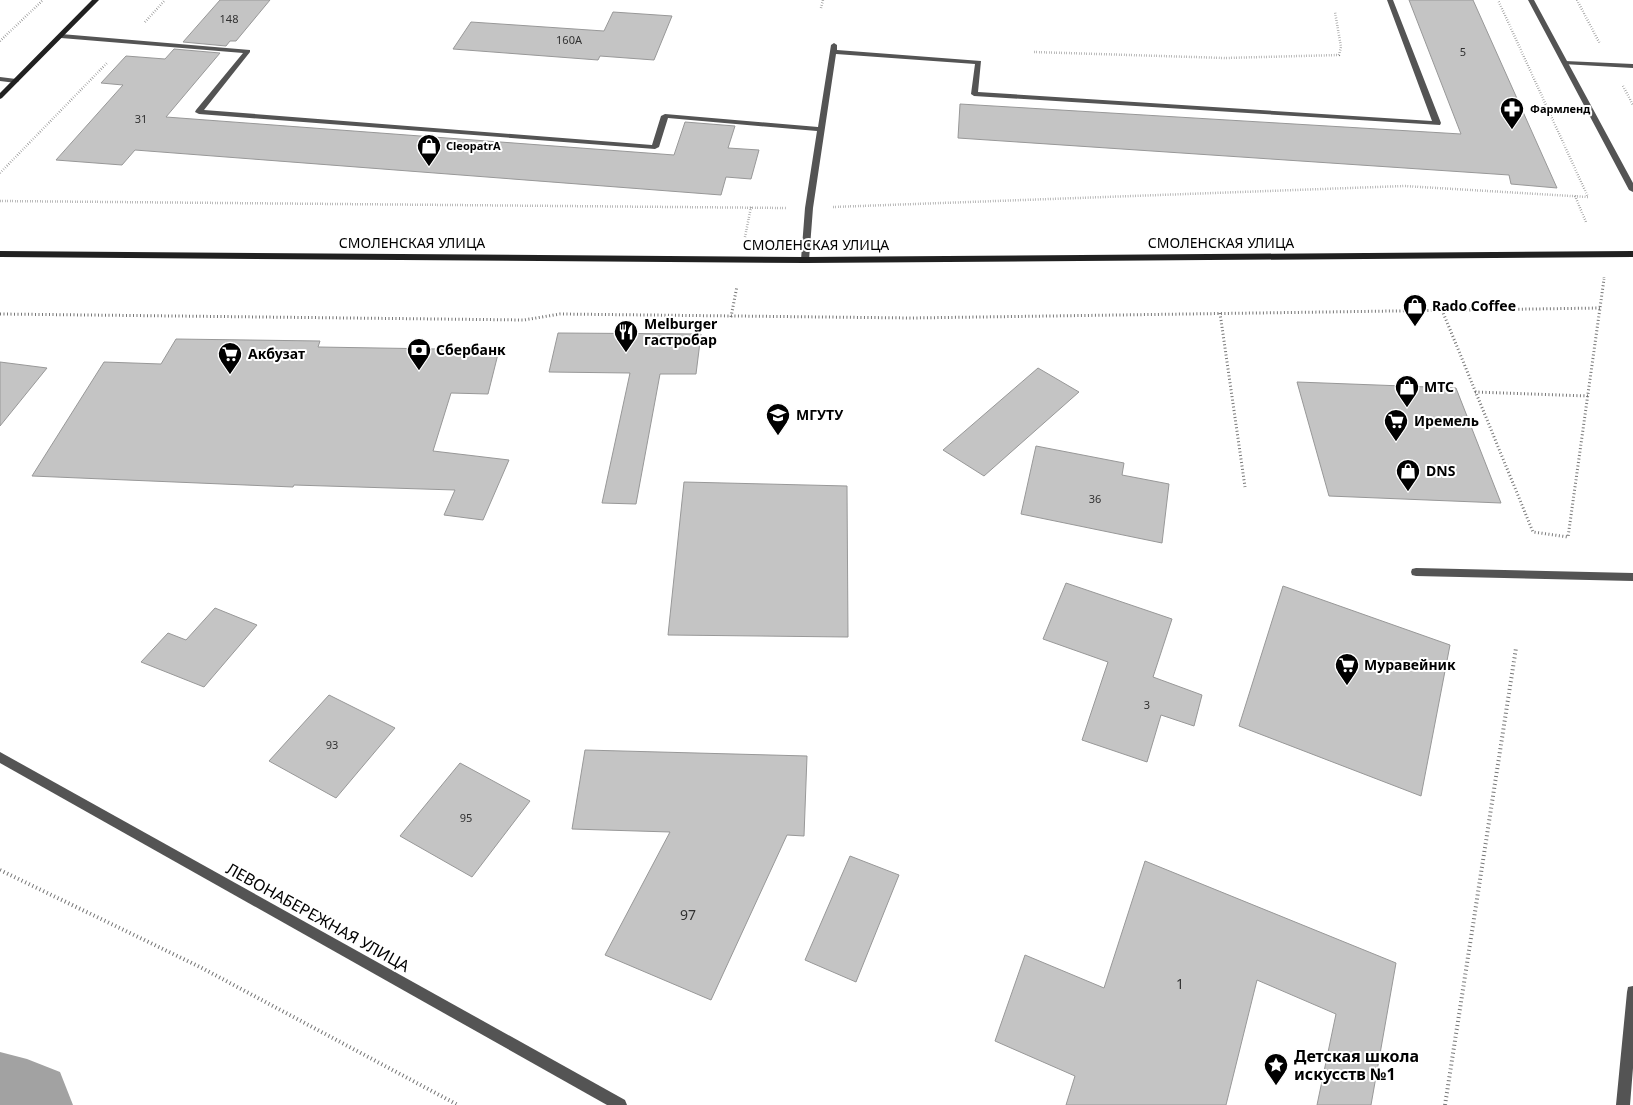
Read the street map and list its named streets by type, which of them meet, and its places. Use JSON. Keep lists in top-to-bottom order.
{
  "streets": {
    "main road": ["СМОЛЕНСКАЯ УЛИЦА"],
    "street": ["ЛЕВОНАБЕРЕЖНАЯ УЛИЦА"]
  },
  "places": {
    "pharmacy": ["Фармленд"],
    "shop": [
      "CleopatrA",
      "Rado Coffee",
      "МТС",
      "DNS"
    ],
    "restaurant": ["Melburger гастробар"],
    "bank": ["Сбербанк"],
    "supermarket": ["Акбузат", "Иремель", "Муравейник"],
    "school or university": ["МГУТУ"],
    "place": ["Детская школа искусств №1"]
  },
  "house_numbers": [
    "148",
    "160А",
    "5",
    "31",
    "36",
    "3",
    "93",
    "95",
    "97",
    "1"
  ]
}
